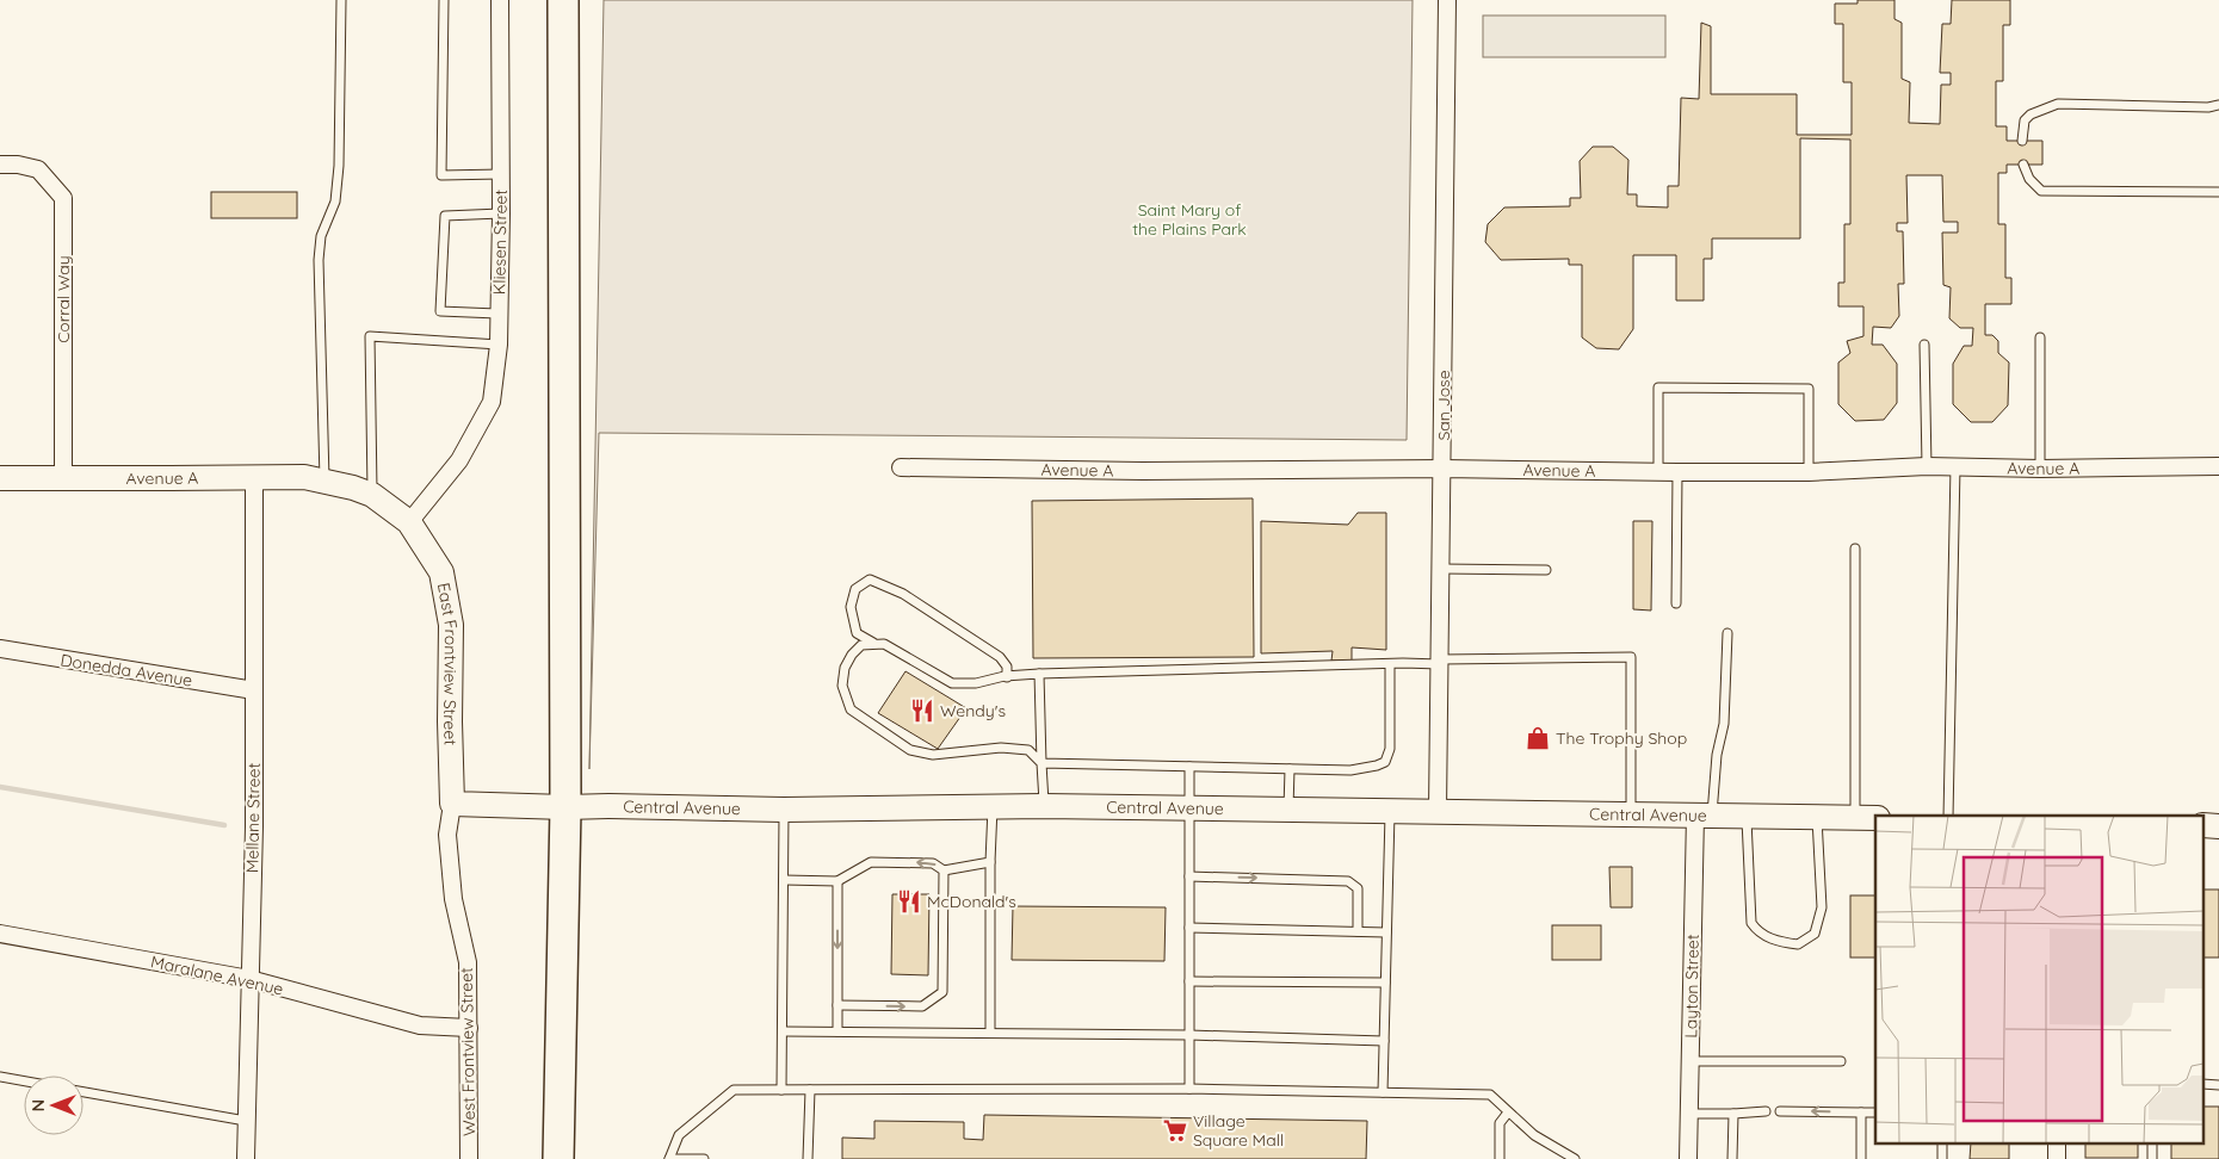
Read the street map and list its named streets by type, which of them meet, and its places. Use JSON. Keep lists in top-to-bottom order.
{
  "streets": {
    "street": [
      "Kliesen Street",
      "Corral Way",
      "San Jose",
      "Avenue A",
      "East Frontview Street",
      "Donedda Avenue",
      "Central Avenue",
      "Mellane Street",
      "Maralane Avenue",
      "Layton Street",
      "West Frontview Street"
    ]
  },
  "crossings": [
    ["Kliesen Street", "East Frontview Street"],
    ["Corral Way", "Avenue A"],
    ["San Jose", "Avenue A"],
    ["San Jose", "Central Avenue"],
    ["Avenue A", "East Frontview Street"],
    ["Avenue A", "Mellane Street"],
    ["East Frontview Street", "Central Avenue"],
    ["East Frontview Street", "West Frontview Street"],
    ["Donedda Avenue", "Mellane Street"],
    ["Central Avenue", "Layton Street"],
    ["Central Avenue", "West Frontview Street"],
    ["Mellane Street", "Maralane Avenue"],
    ["Maralane Avenue", "West Frontview Street"]
  ],
  "parks": ["Saint Mary of the Plains Park"],
  "places": {
    "restaurant": ["Wendy's", "McDonald's"],
    "shop": ["The Trophy Shop"],
    "supermarket": ["Village Square Mall"]
  },
  "north": "left"
}
